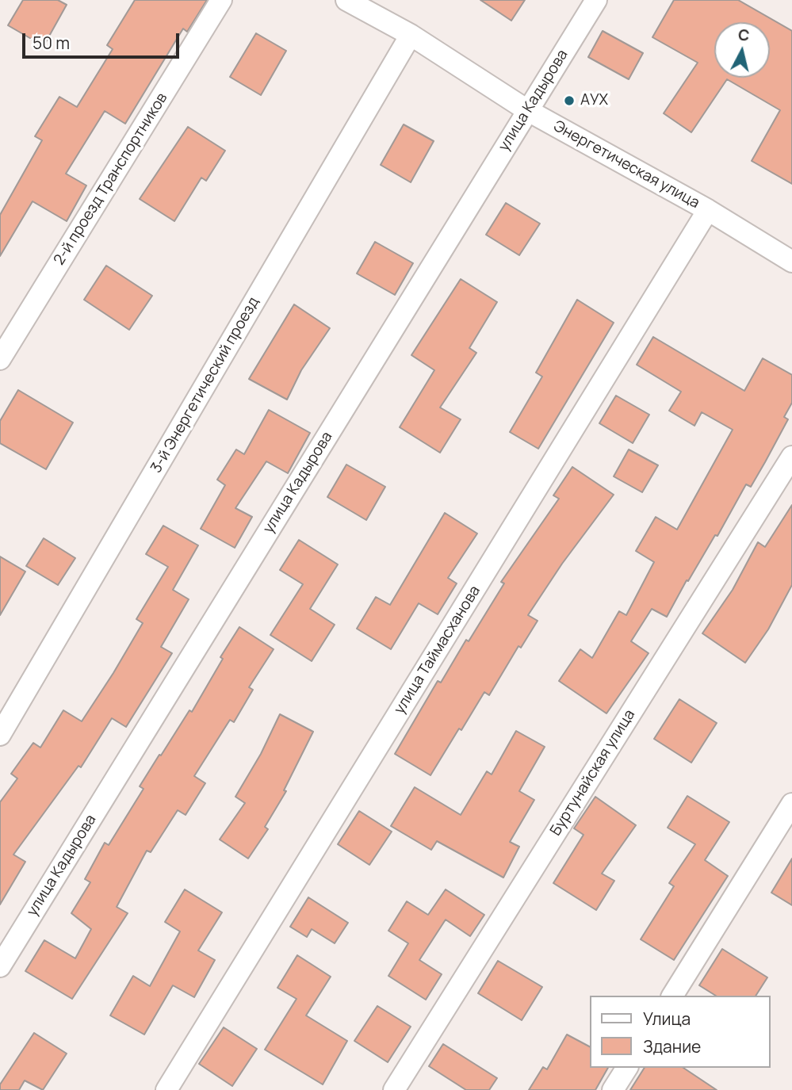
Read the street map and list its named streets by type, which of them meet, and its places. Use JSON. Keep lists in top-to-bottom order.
{
  "streets": {
    "street": [
      "улица Кадырова",
      "Энергетическая улица",
      "2-й проезд Транспортников",
      "3-й Энергетический проезд",
      "улица Таймасханова",
      "Буртунайская улица"
    ]
  },
  "crossings": [
    ["улица Кадырова", "Энергетическая улица"],
    ["Энергетическая улица", "3-й Энергетический проезд"],
    ["Энергетическая улица", "улица Таймасханова"]
  ],
  "places": ["АУХ"],
  "legend": ["Улица", "Здание"],
  "scale_bar": "50 m",
  "north": "top"
}
